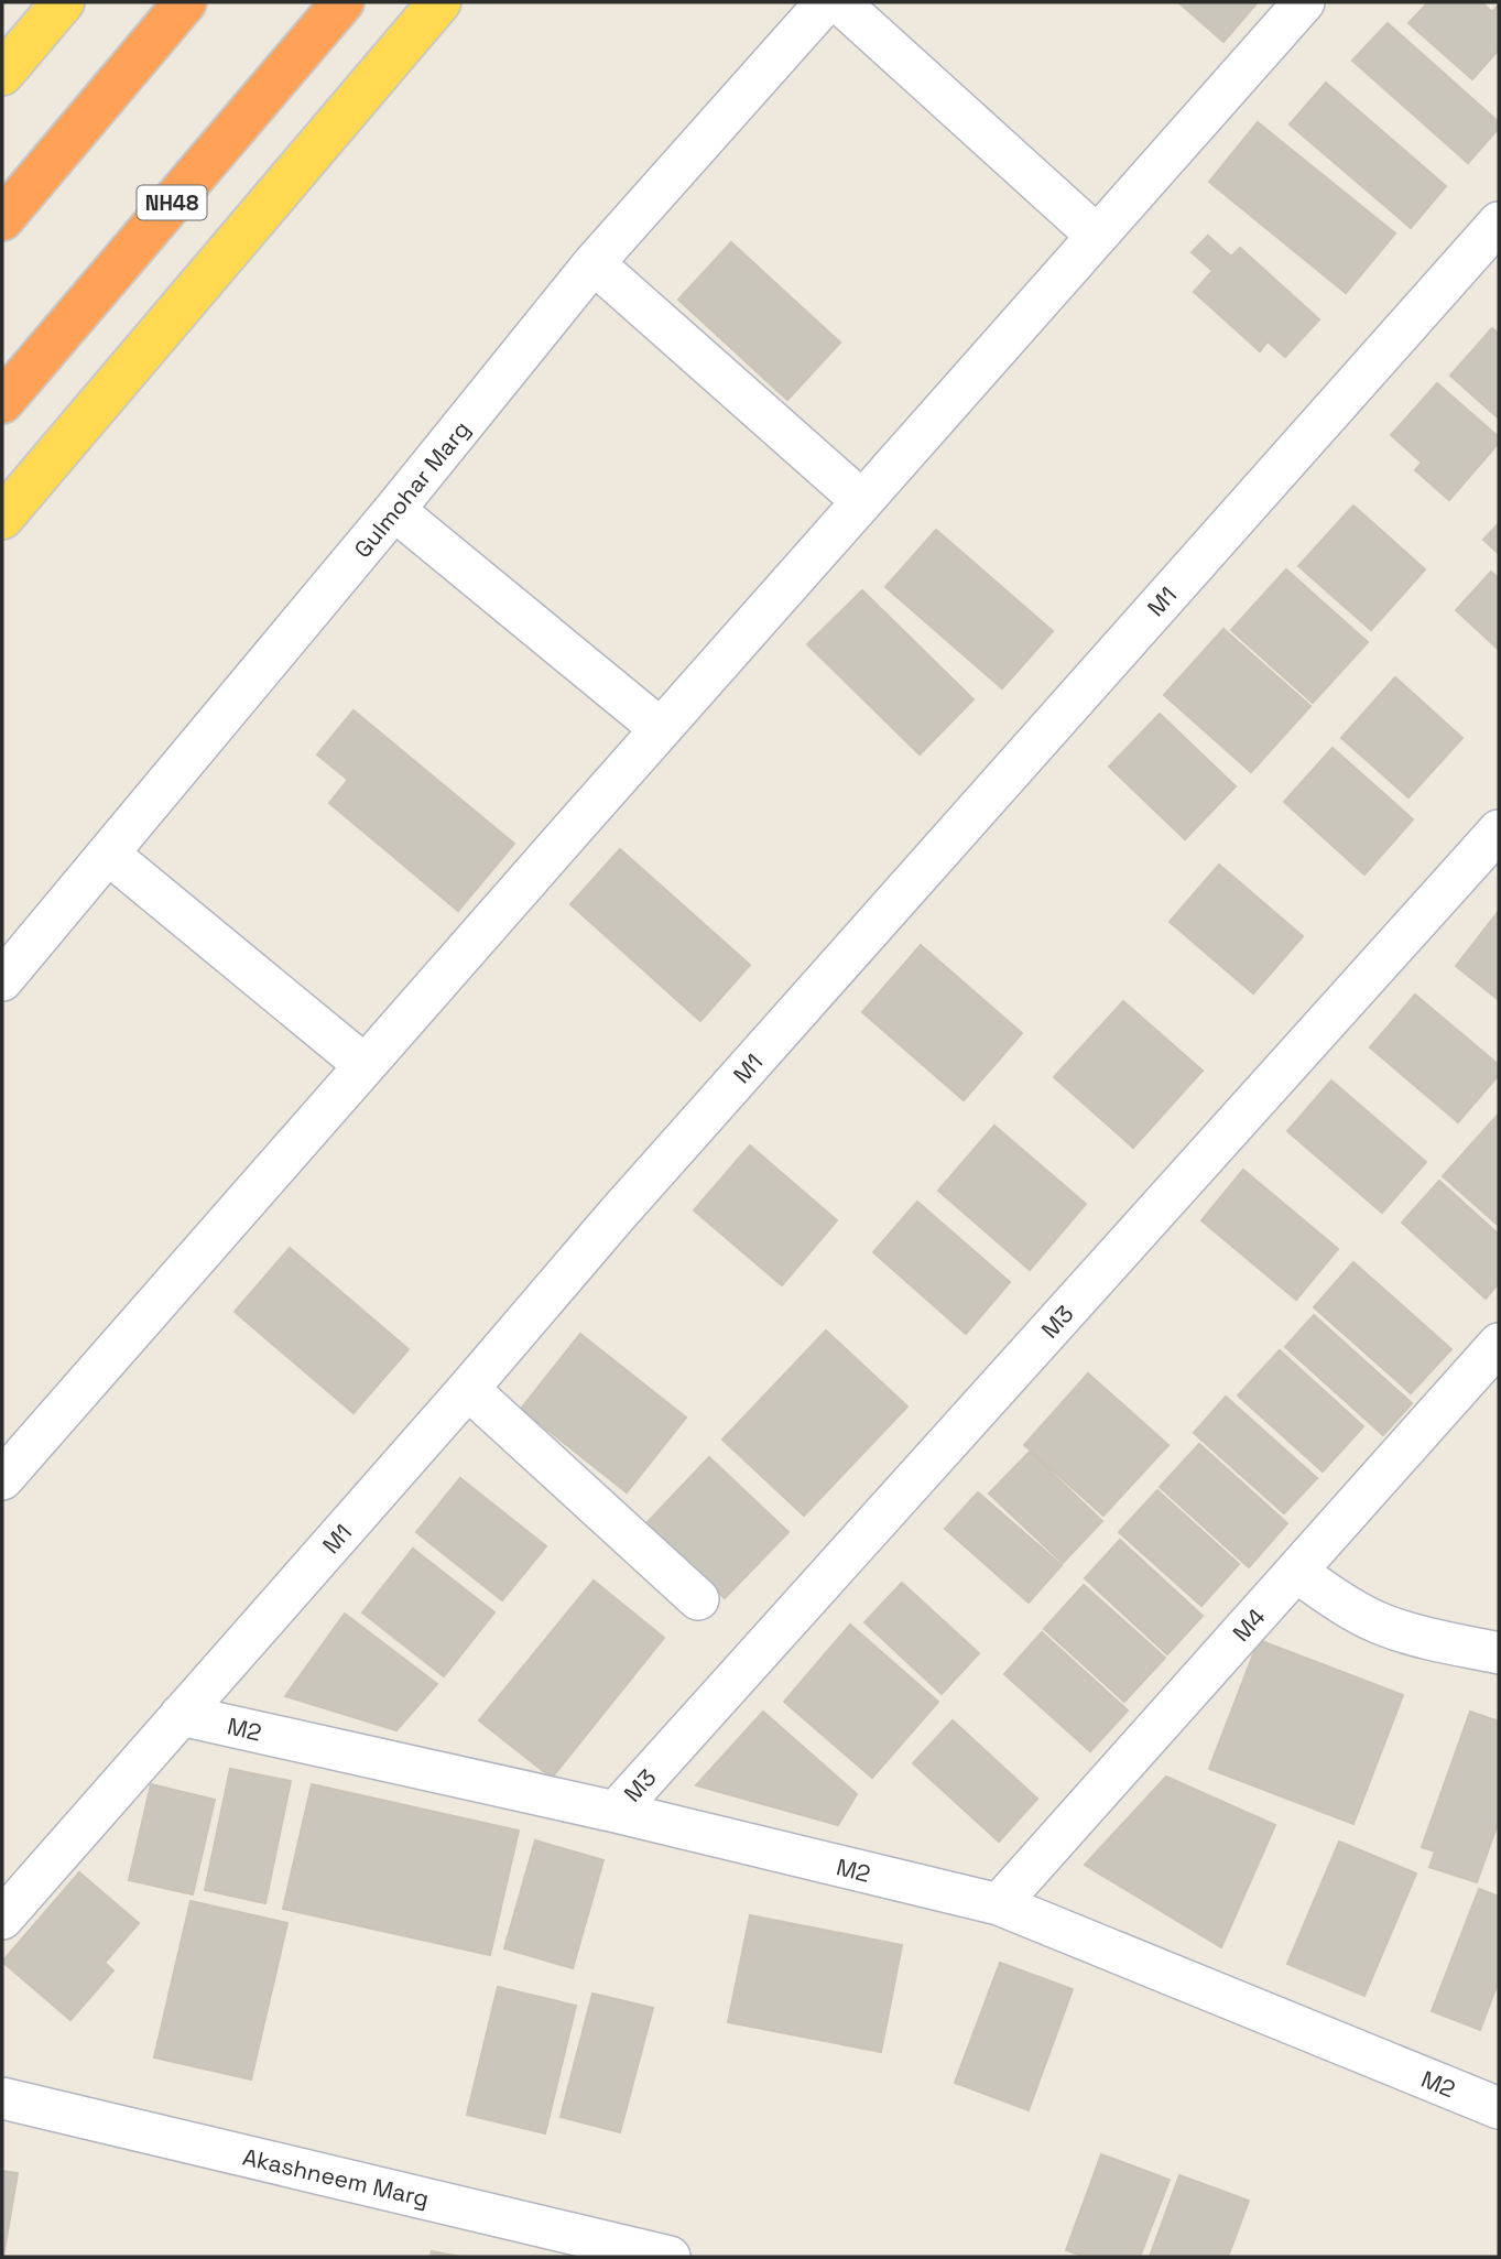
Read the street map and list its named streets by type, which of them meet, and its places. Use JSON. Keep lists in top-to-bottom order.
{
  "streets": {
    "highway": ["NH48"],
    "street": [
      "Gulmohar Marg",
      "M1",
      "M3",
      "M4",
      "M2",
      "Akashneem Marg"
    ]
  },
  "crossings": [
    ["M1", "M2"],
    ["M3", "M2"],
    ["M4", "M2"]
  ]
}
